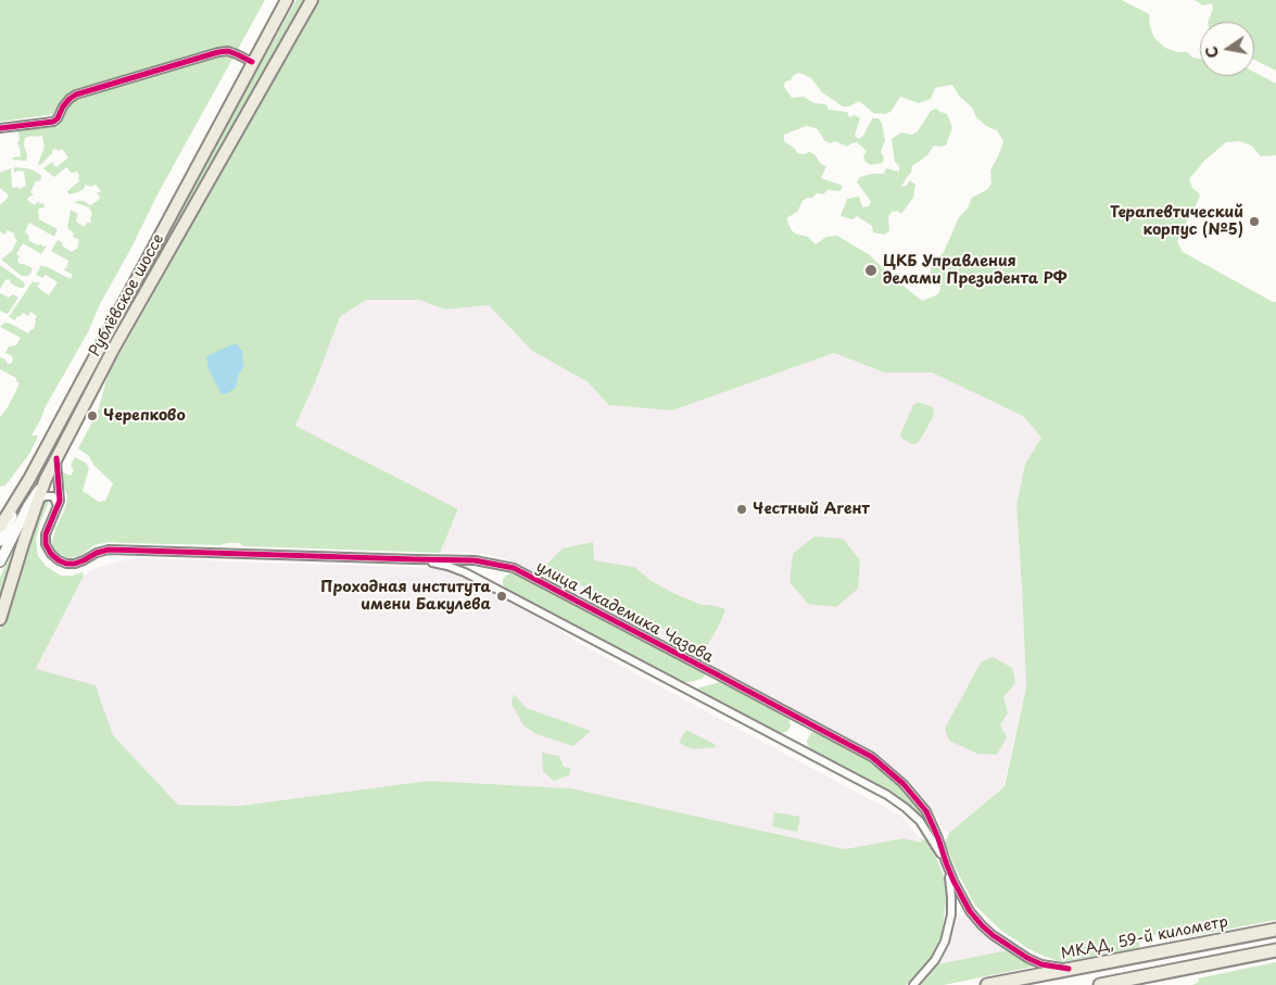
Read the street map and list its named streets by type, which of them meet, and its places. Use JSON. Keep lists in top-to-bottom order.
{
  "streets": {
    "highway": ["МКАД, 59-й километр"],
    "main road": ["Рублёвское шоссе"],
    "street": ["улица Академика Чазова"]
  },
  "crossings": [
    ["Рублёвское шоссе", "улица Академика Чазова"],
    ["улица Академика Чазова", "МКАД, 59-й километр"]
  ],
  "places": [
    "Терапевтический корпус (№5)",
    "ЦКБ Управления делами Президента РФ",
    "Черепково",
    "Честный Агент",
    "Проходная института имени Бакулева"
  ],
  "north": "left"
}
